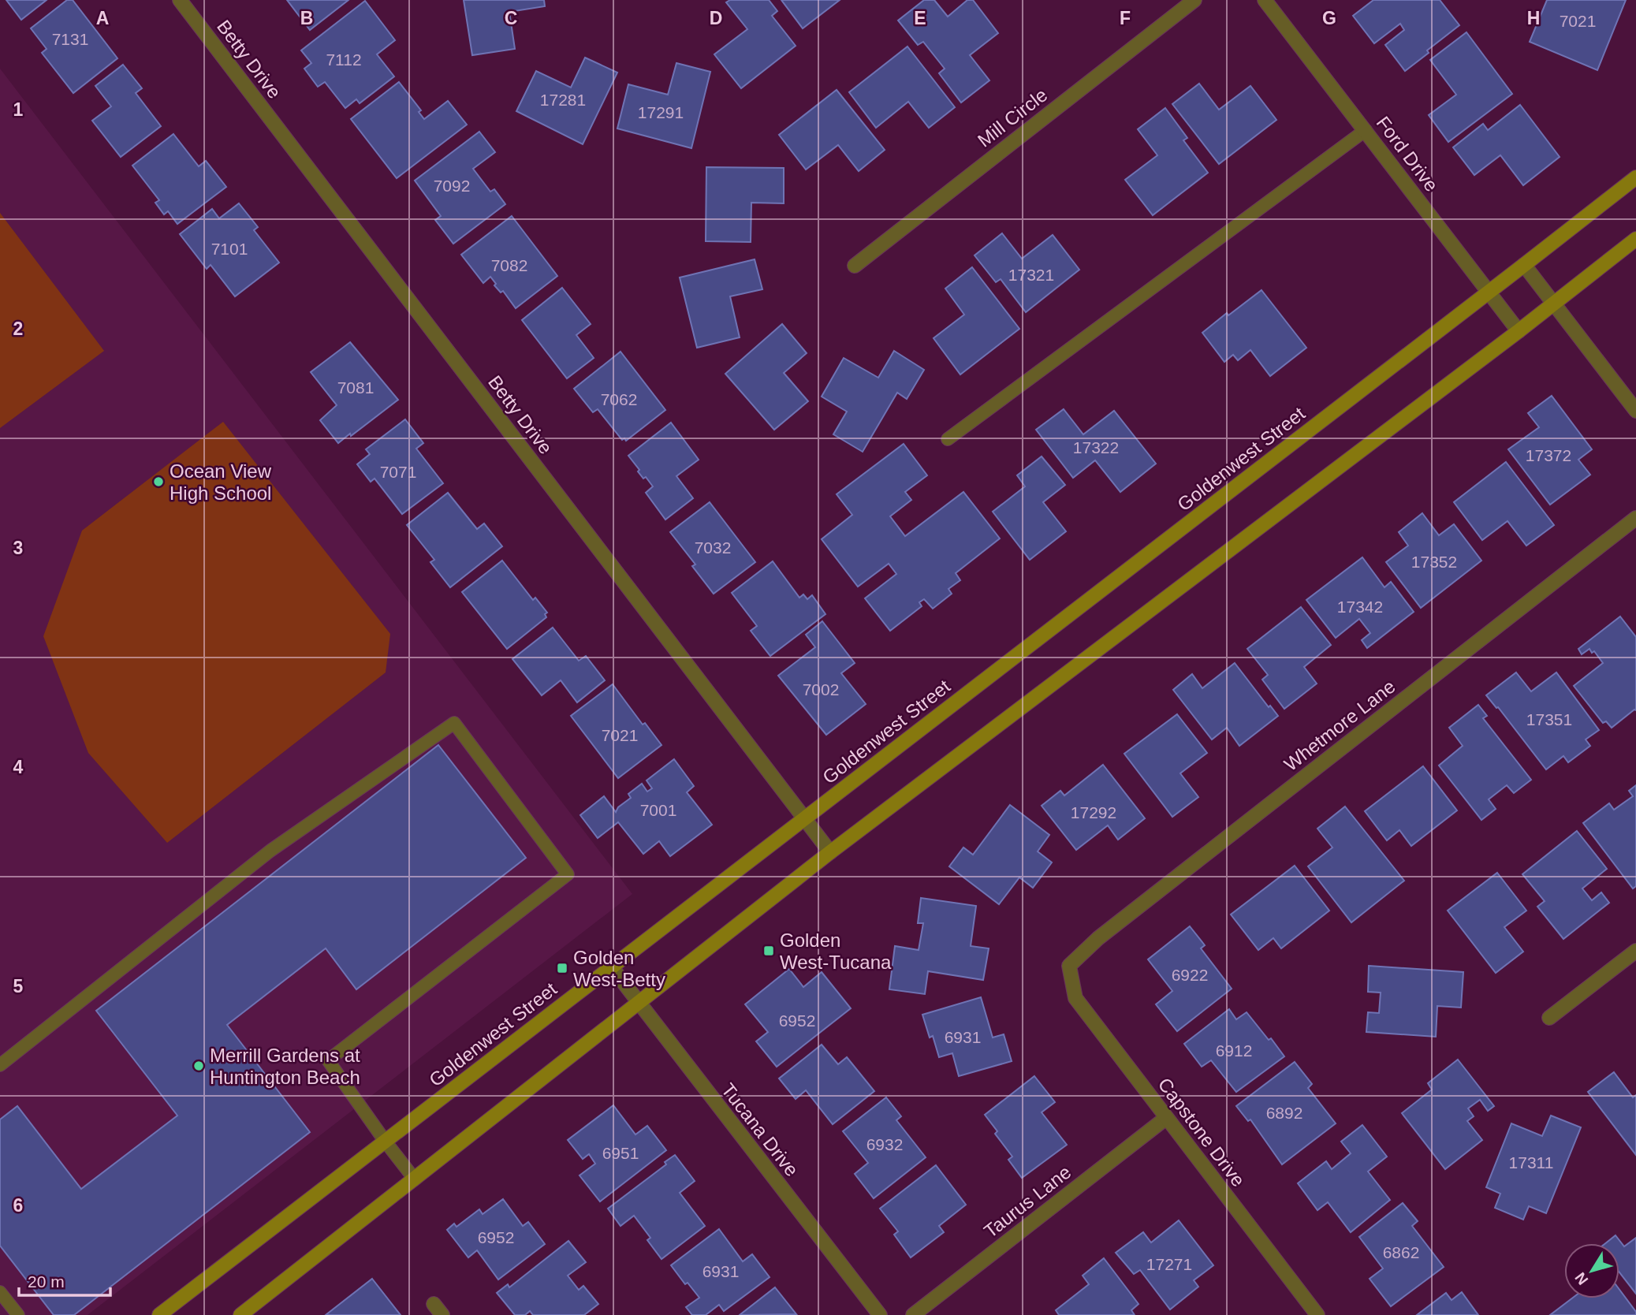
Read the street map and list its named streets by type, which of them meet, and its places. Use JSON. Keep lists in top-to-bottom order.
{
  "streets": {
    "main road": ["Goldenwest Street"],
    "street": [
      "Betty Drive",
      "Mill Circle",
      "Ford Drive",
      "Whetmore Lane",
      "Tucana Drive",
      "Capstone Drive",
      "Taurus Lane"
    ]
  },
  "crossings": [
    ["Betty Drive", "Goldenwest Street"],
    ["Ford Drive", "Goldenwest Street"],
    ["Goldenwest Street", "Tucana Drive"],
    ["Whetmore Lane", "Capstone Drive"],
    ["Capstone Drive", "Taurus Lane"]
  ],
  "places": {
    "other": ["Ocean View High School", "Merrill Gardens at Huntington Beach"],
    "transit": ["Golden West-Tucana", "Golden West-Betty"]
  },
  "house_numbers": [
    "7021",
    "7131",
    "7112",
    "17281",
    "17291",
    "7092",
    "7101",
    "7082",
    "17321",
    "7081",
    "7062",
    "17322",
    "17372",
    "7071",
    "7032",
    "17352",
    "17342",
    "7002",
    "17351",
    "7021",
    "7001",
    "17292",
    "6922",
    "6952",
    "6931",
    "6912",
    "6892",
    "6932",
    "6951",
    "17311",
    "6952",
    "6862",
    "17271",
    "6931"
  ],
  "scale_bar": "20 m",
  "north": "bottom left",
  "grid": {
    "columns": [
      "A",
      "B",
      "C",
      "D",
      "E",
      "F",
      "G",
      "H"
    ],
    "rows": [
      "1",
      "2",
      "3",
      "4",
      "5",
      "6"
    ]
  }
}
